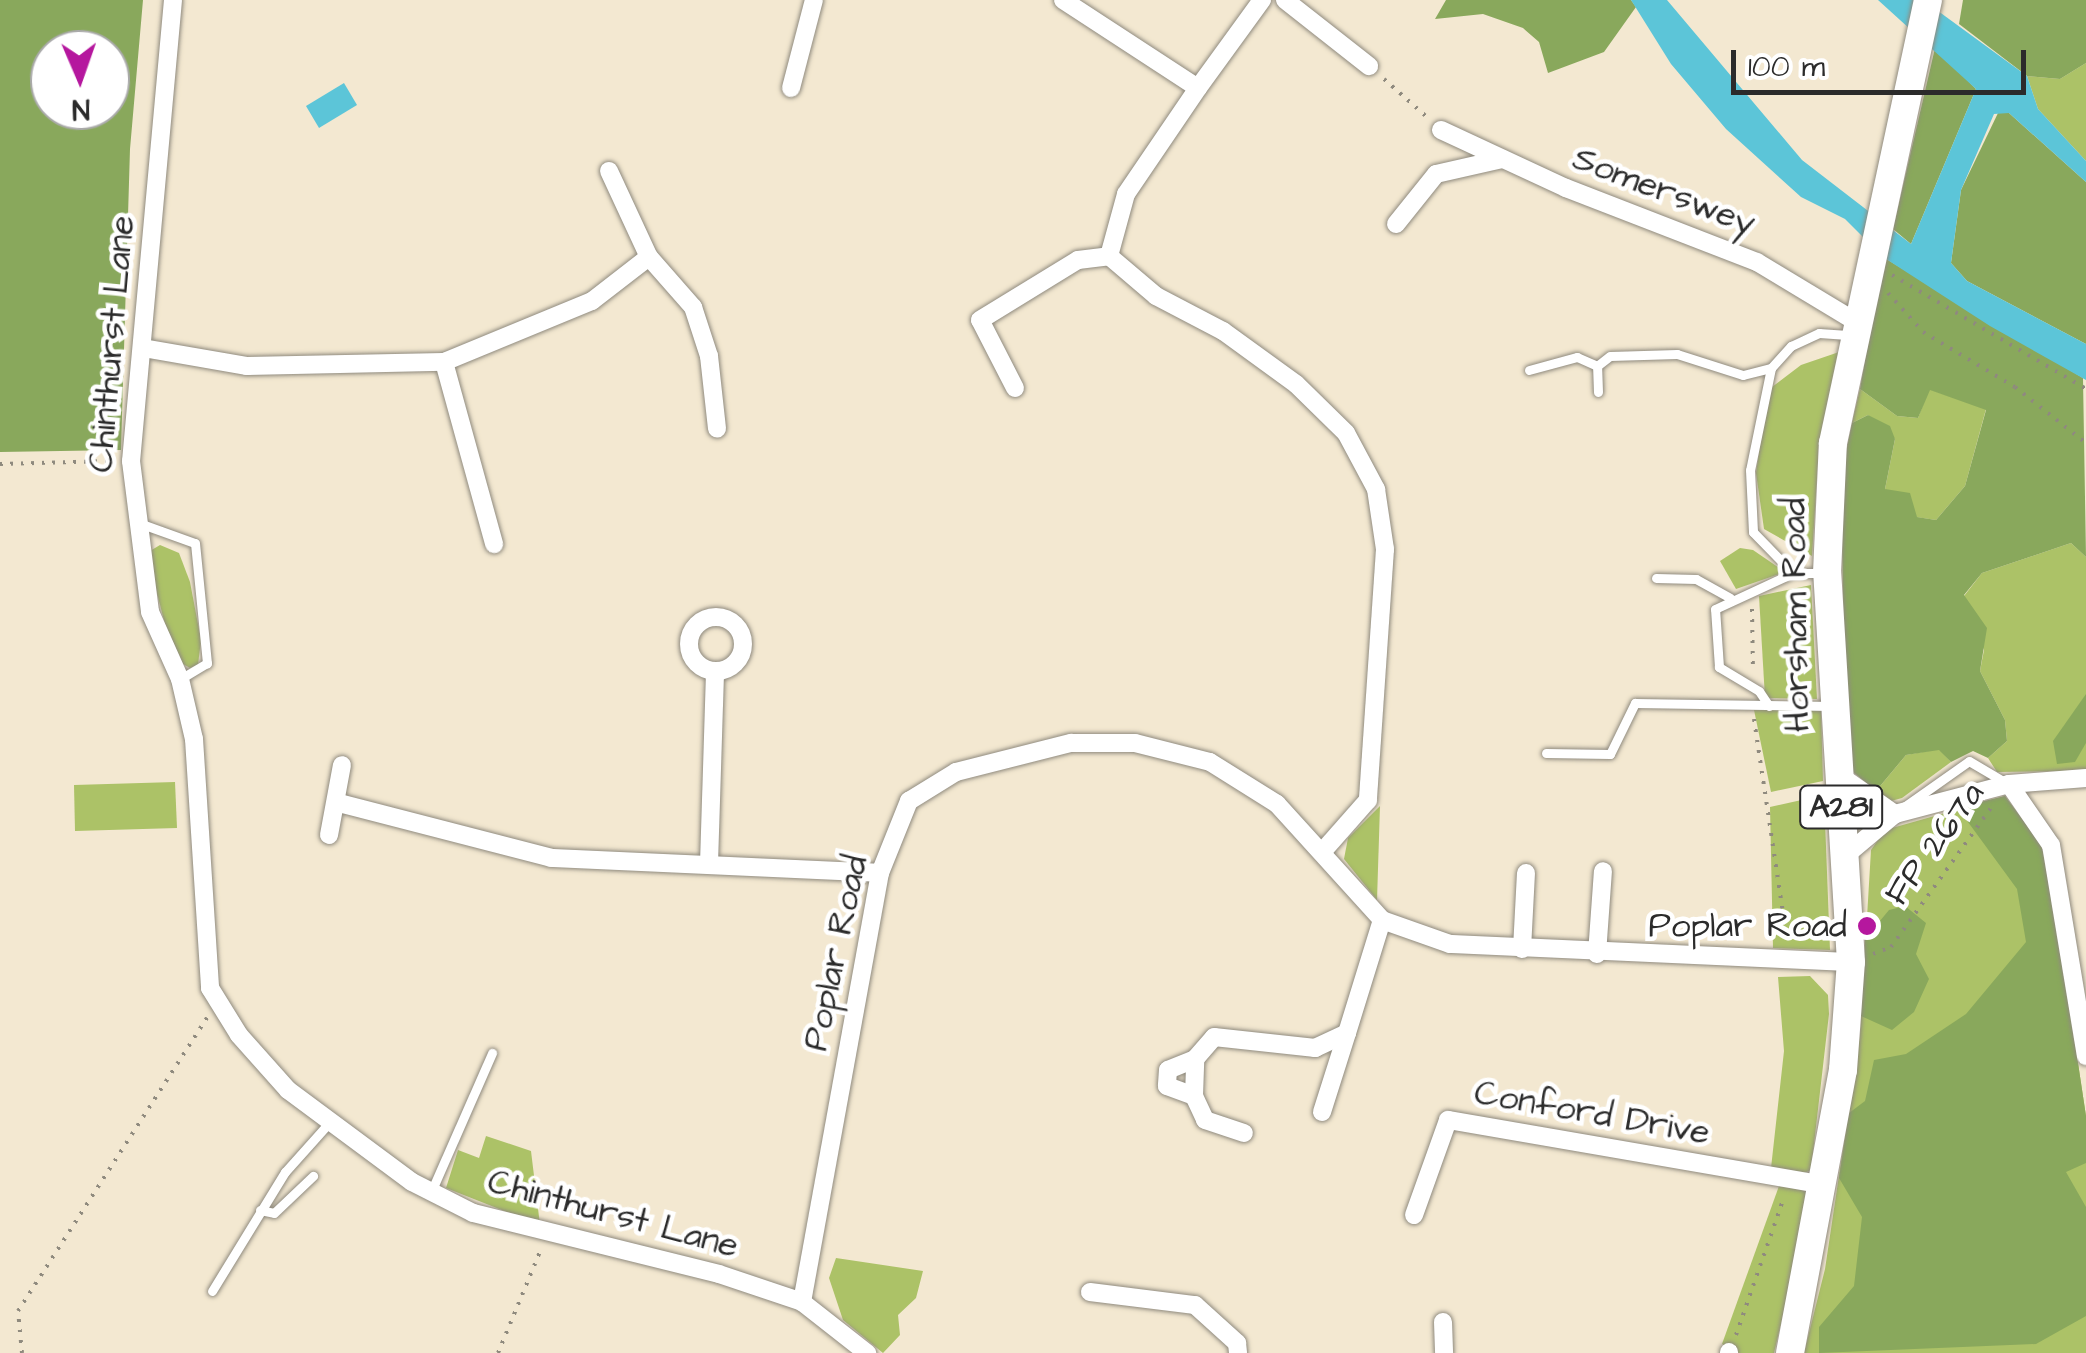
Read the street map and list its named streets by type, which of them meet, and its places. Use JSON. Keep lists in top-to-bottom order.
{
  "streets": {
    "main road": ["Horsham Road", "A281"],
    "street": [
      "Somerswey",
      "Chinthurst Lane",
      "Poplar Road",
      "Conford Drive"
    ],
    "path": ["FP 267a"]
  },
  "crossings": [
    ["Somerswey", "Horsham Road"],
    ["Chinthurst Lane", "Poplar Road"],
    ["Horsham Road", "FP 267a"],
    ["Horsham Road", "Conford Drive"]
  ],
  "places": ["Poplar Road"],
  "scale_bar": "100 m",
  "north": "bottom"
}
